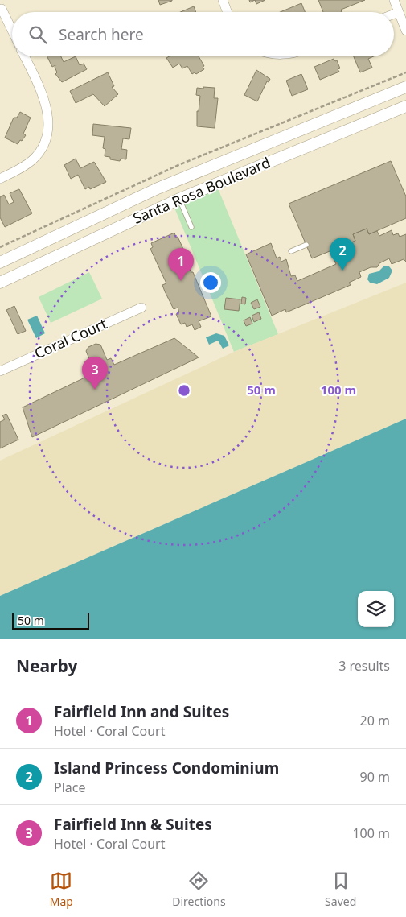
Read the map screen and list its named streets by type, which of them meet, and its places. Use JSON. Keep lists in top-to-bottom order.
{
  "streets": {
    "street": ["Santa Rosa Boulevard", "Coral Court"]
  },
  "scale_bar": "50 m",
  "page": {
    "search": "Search here",
    "pins": ["2", "1", "3"],
    "scale": "50 m",
    "heading": ["Nearby", "3 results"],
    "list": [
      {
        "mark": "1",
        "name": "Fairfield Inn and Suites",
        "note": "Hotel · Coral Court",
        "value": "20 m"
      },
      {
        "mark": "2",
        "name": "Island Princess Condominium",
        "note": "Place",
        "value": "90 m"
      },
      {
        "mark": "3",
        "name": "Fairfield Inn & Suites",
        "note": "Hotel · Coral Court",
        "value": "100 m"
      }
    ],
    "nav": ["Map", "Directions", "Saved"]
  },
  "rings": ["50 m", "100 m"]
}
